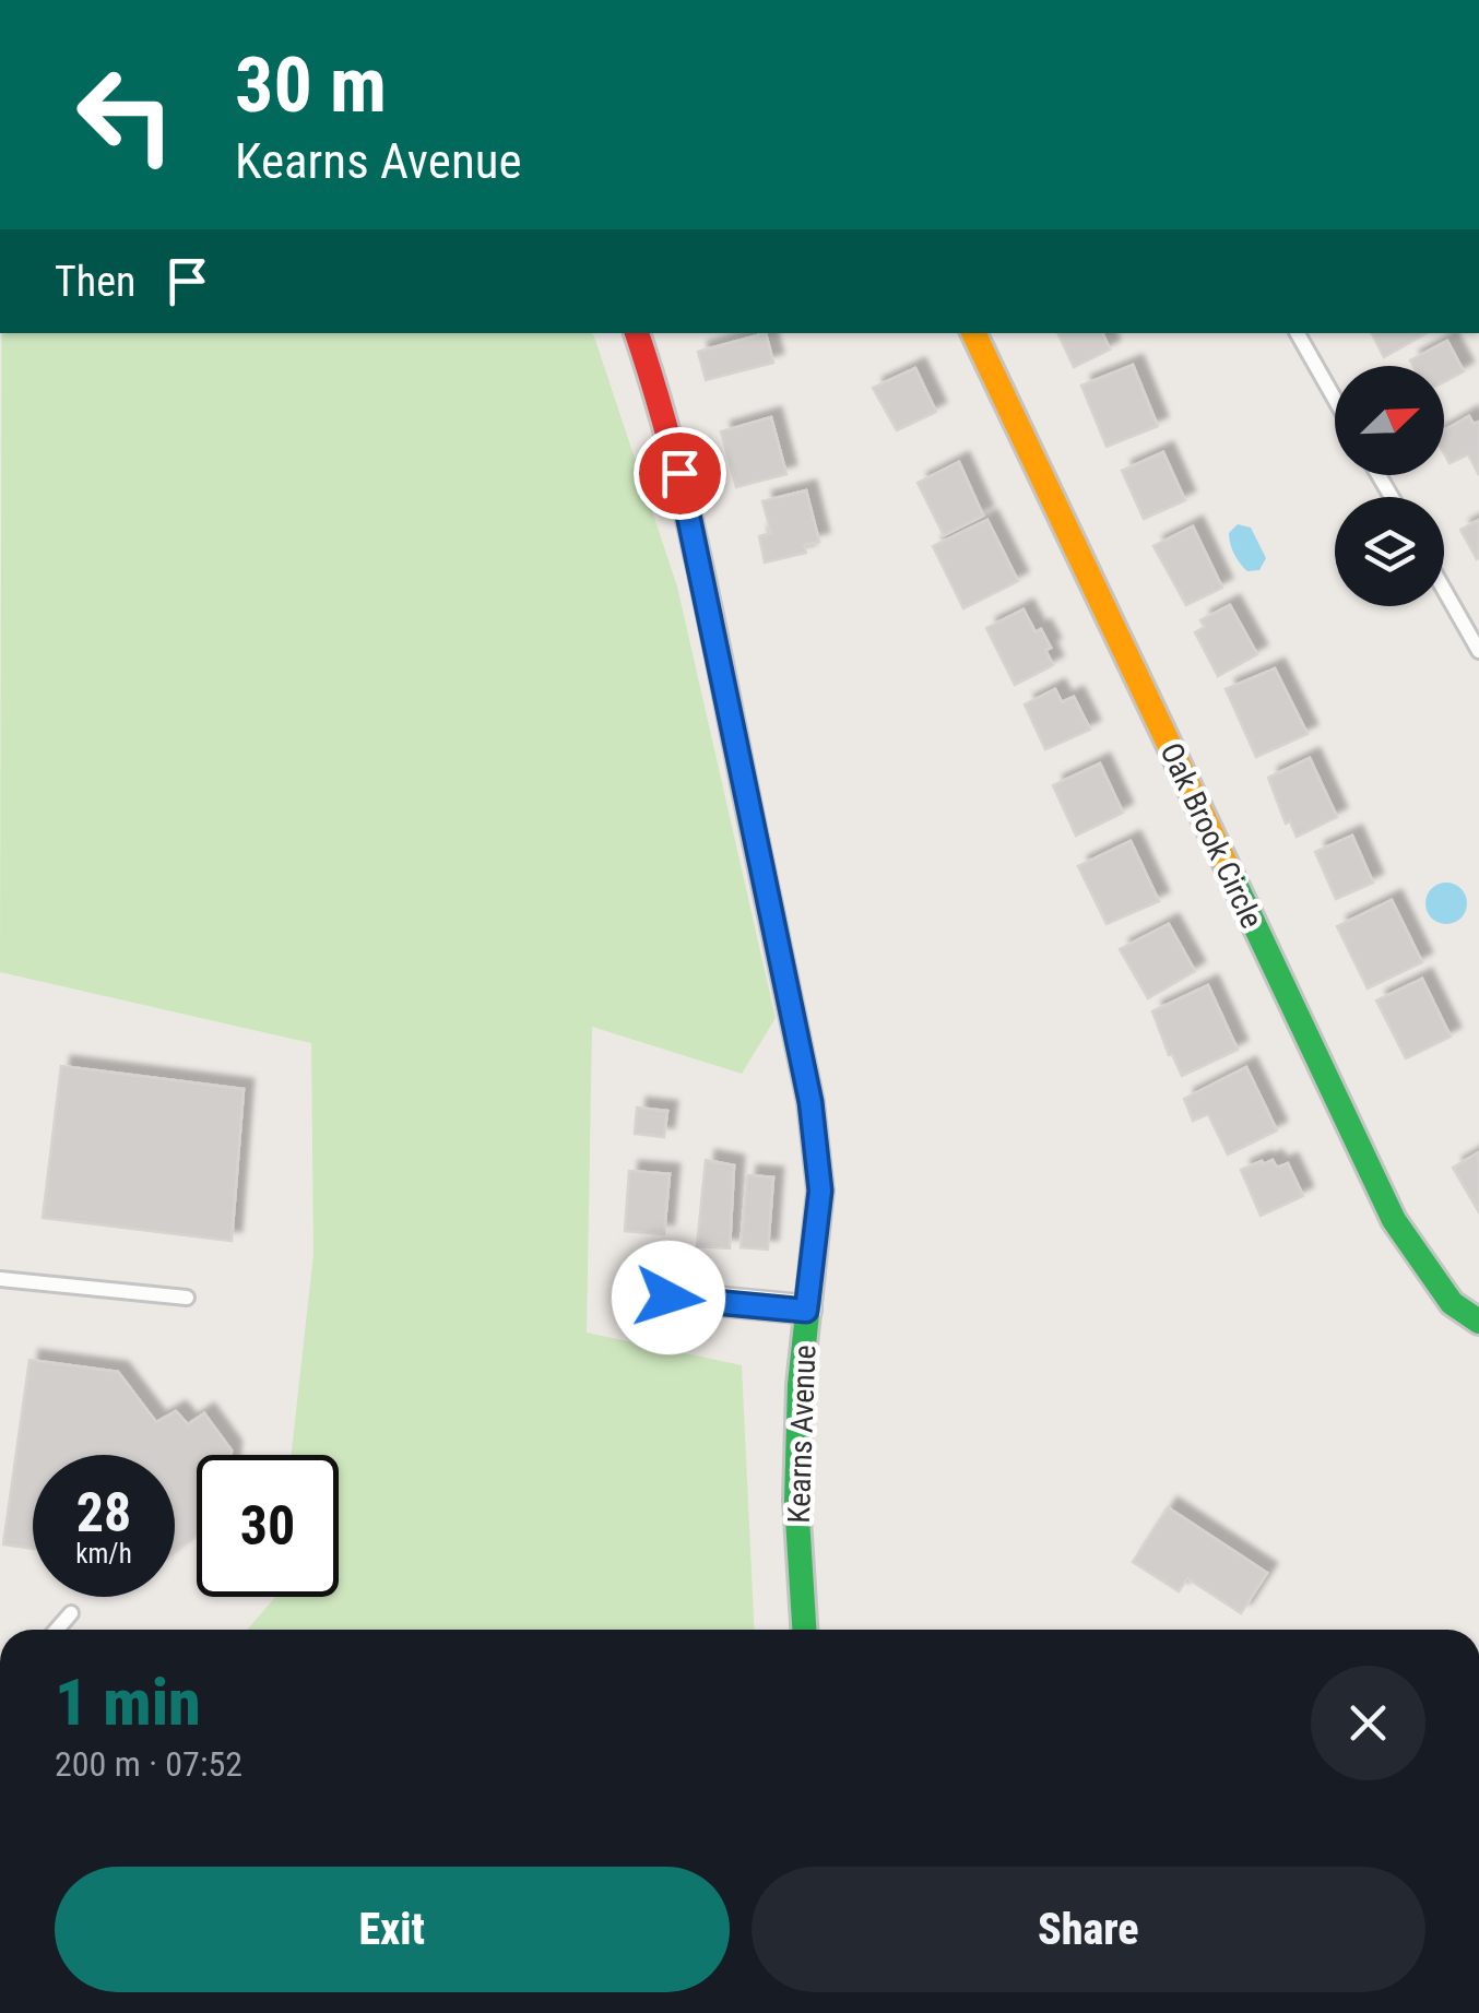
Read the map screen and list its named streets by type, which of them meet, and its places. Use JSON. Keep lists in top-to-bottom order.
{
  "streets": {
    "street": ["Oak Brook Circle", "Kearns Avenue"]
  },
  "north": "top right",
  "page": {
    "turn": ["30 m", "Kearns Avenue"],
    "then": "Then",
    "speed": "28 km/h",
    "limit": "30",
    "heading": ["1 min", "200 m · 07:52"],
    "buttons": ["Exit", "Share"]
  }
}
